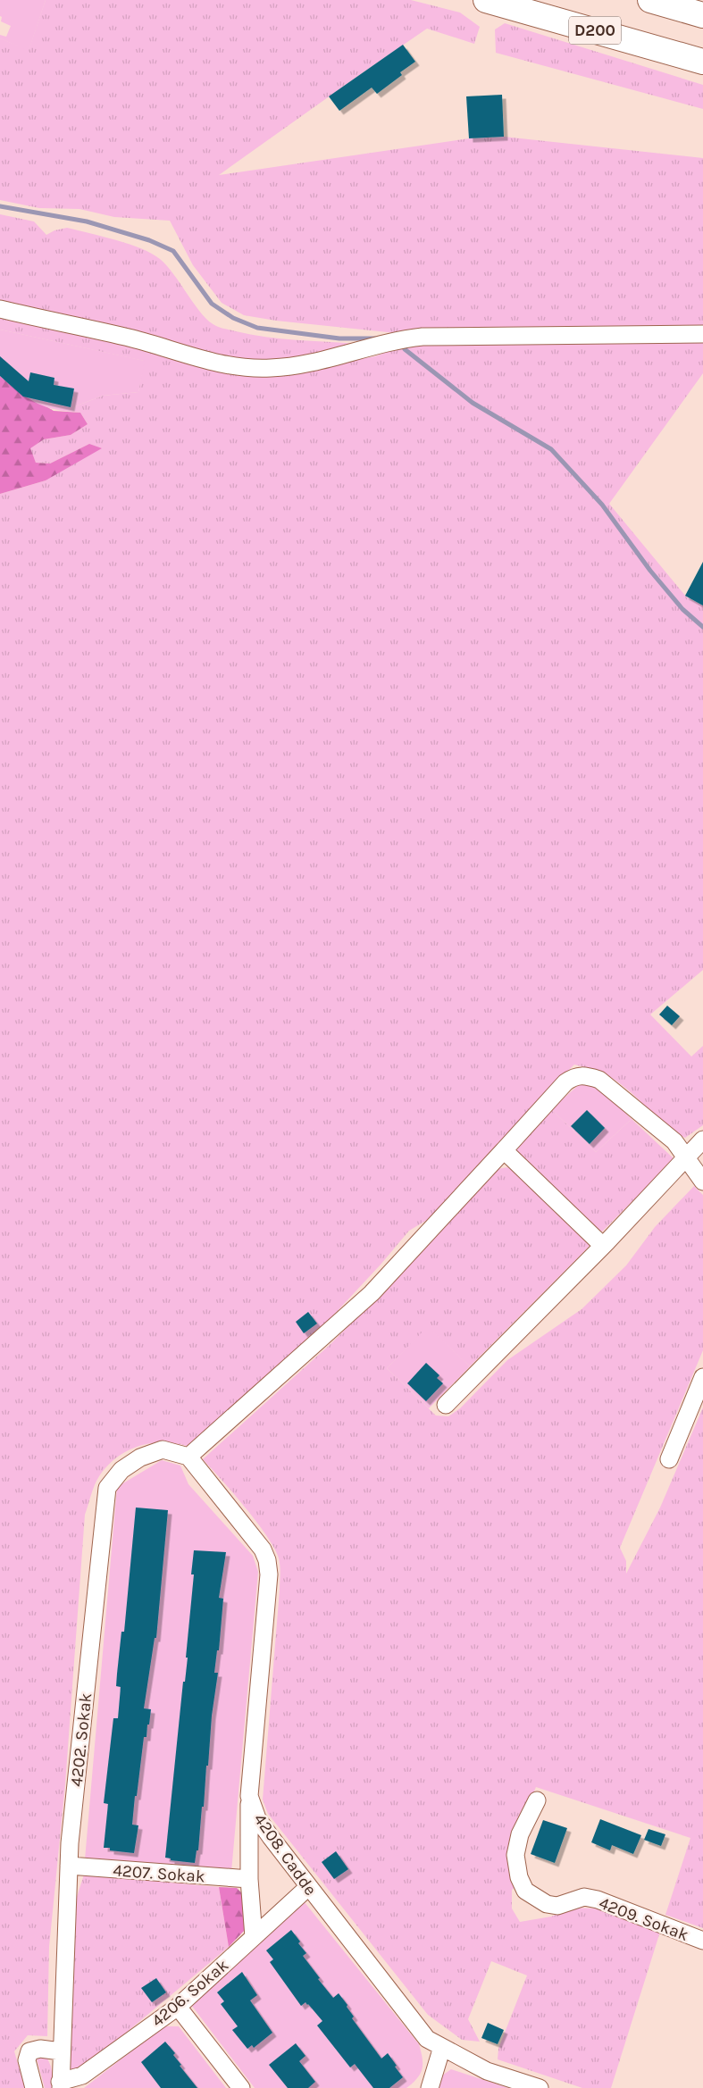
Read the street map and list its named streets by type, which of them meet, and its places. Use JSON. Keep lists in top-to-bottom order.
{
  "streets": {
    "highway": ["D200"],
    "street": [
      "4202. Sokak",
      "4208. Cadde",
      "4207. Sokak",
      "4209. Sokak",
      "4206. Sokak"
    ]
  },
  "crossings": [
    ["4202. Sokak", "4208. Cadde"],
    ["4202. Sokak", "4207. Sokak"],
    ["4202. Sokak", "4206. Sokak"],
    ["4208. Cadde", "4206. Sokak"]
  ]
}
